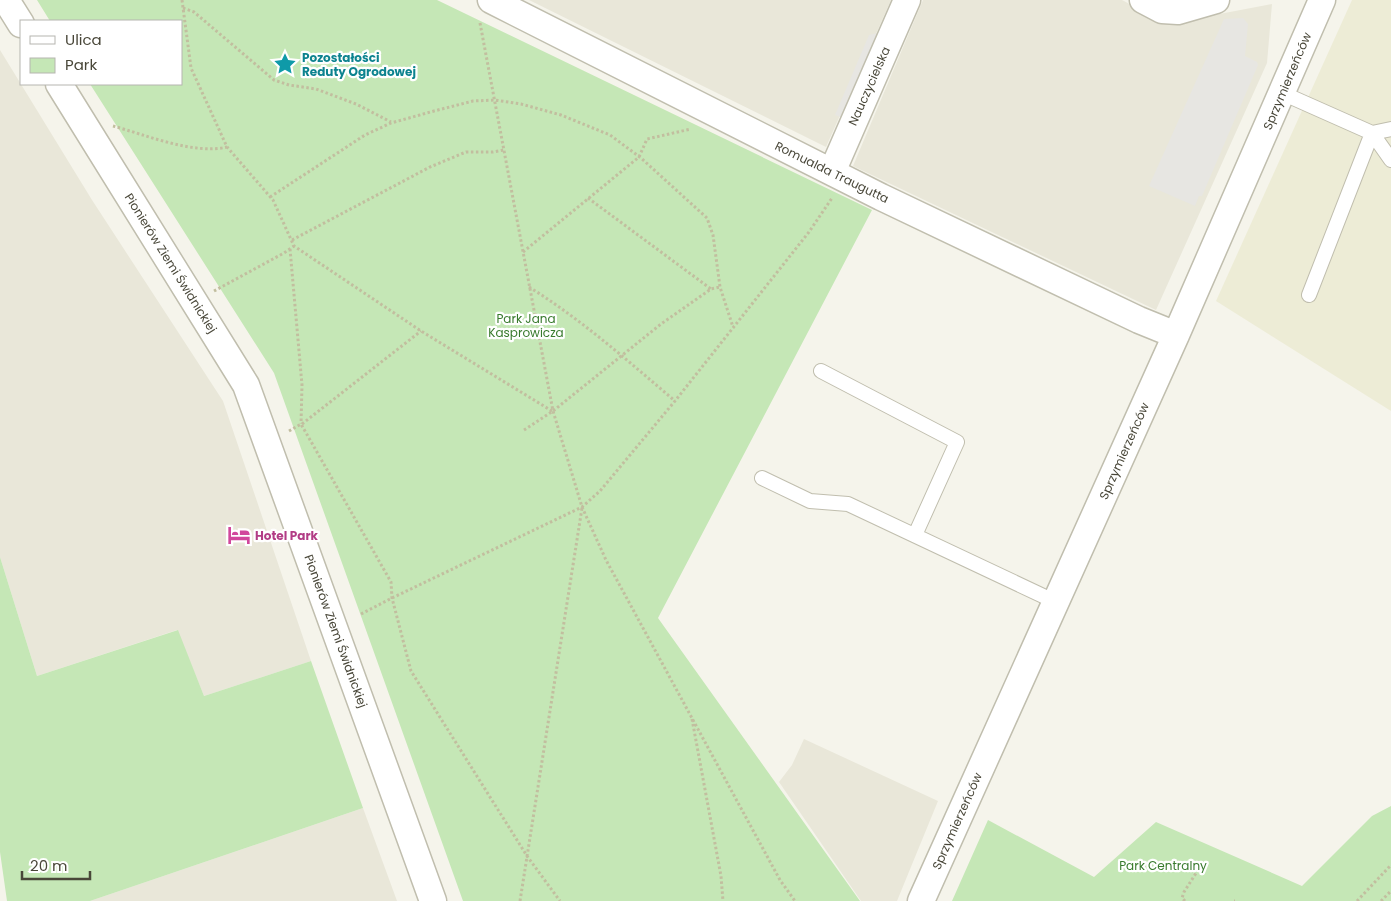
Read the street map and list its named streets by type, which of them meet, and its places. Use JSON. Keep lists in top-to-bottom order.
{
  "streets": {
    "street": [
      "Sprzymierzeńców",
      "Nauczycielska",
      "Romualda Traugutta",
      "Pionierów Ziemi Świdnickiej"
    ]
  },
  "crossings": [
    ["Sprzymierzeńców", "Romualda Traugutta"],
    ["Nauczycielska", "Romualda Traugutta"]
  ],
  "parks": ["Park Jana Kasprowicza", "Park Centralny"],
  "places": {
    "place": ["Pozostałości Reduty Ogrodowej"],
    "hotel": ["Hotel Park"]
  },
  "legend": ["Ulica", "Park"],
  "scale_bar": "20 m"
}
